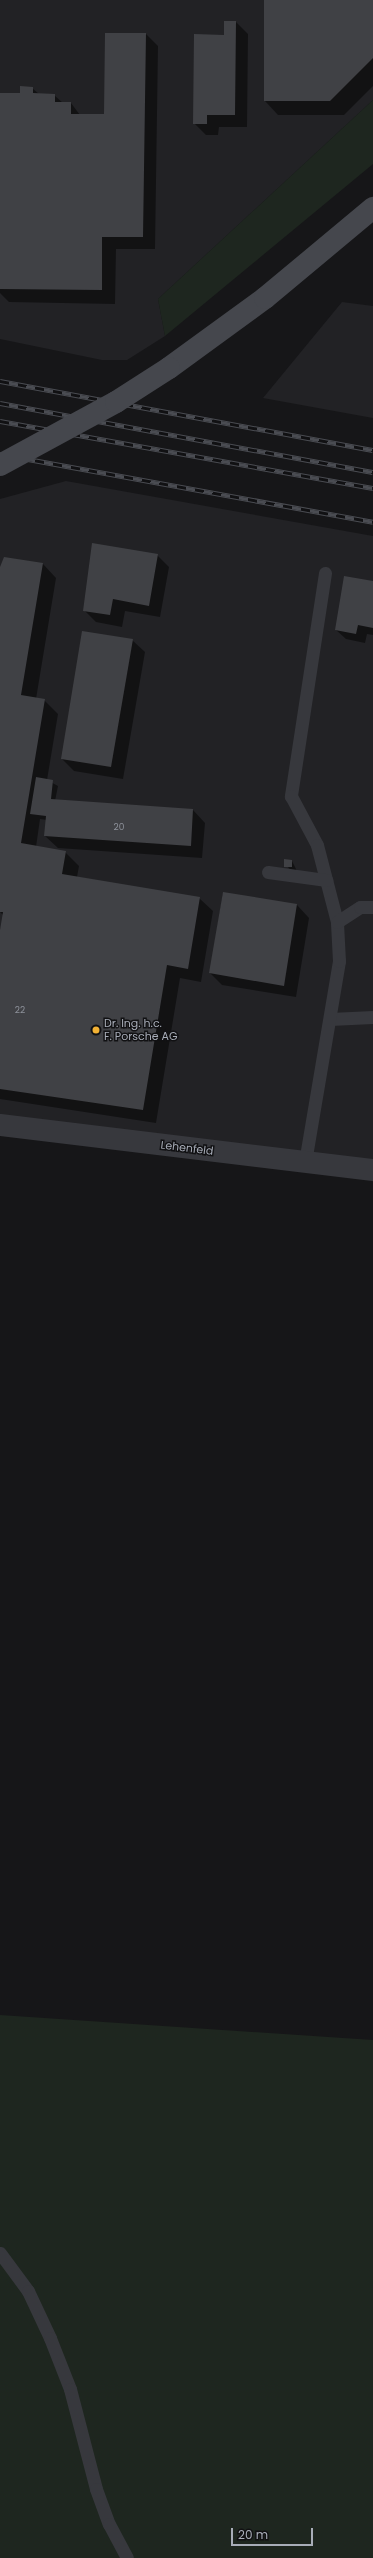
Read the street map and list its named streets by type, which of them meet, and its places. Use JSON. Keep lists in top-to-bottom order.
{
  "streets": {
    "street": ["Lehenfeld"]
  },
  "places": ["Dr. Ing. h.c. F. Porsche AG"],
  "house_numbers": ["20", "22"],
  "scale_bar": "20 m"
}
